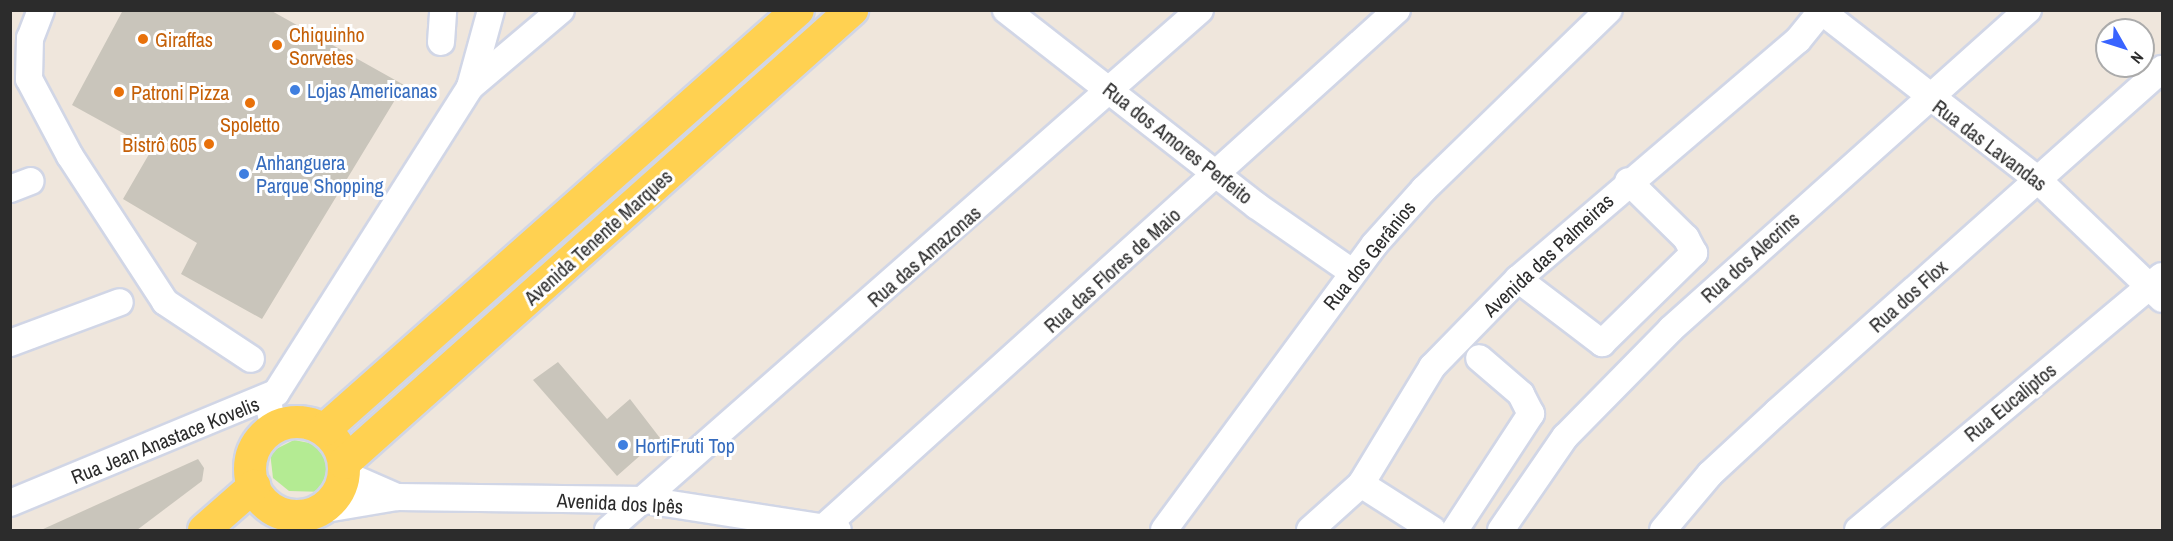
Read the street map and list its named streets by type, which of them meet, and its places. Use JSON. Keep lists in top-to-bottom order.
{
  "streets": {
    "main road": ["Avenida Tenente Marques"],
    "street": [
      "Rua dos Amores Perfeito",
      "Rua das Lavandas",
      "Rua dos Gerânios",
      "Avenida das Palmeiras",
      "Rua das Amazonas",
      "Rua dos Alecrins",
      "Rua das Flores de Maio",
      "Rua dos Flox",
      "Rua Eucaliptos",
      "Rua Jean Anastace Kovelis",
      "Avenida dos Ipês"
    ]
  },
  "crossings": [
    ["Rua dos Amores Perfeito", "Rua dos Gerânios"],
    ["Rua dos Amores Perfeito", "Rua das Amazonas"],
    ["Rua dos Amores Perfeito", "Rua das Flores de Maio"],
    ["Rua das Lavandas", "Avenida das Palmeiras"],
    ["Rua das Lavandas", "Rua dos Alecrins"],
    ["Rua das Lavandas", "Rua dos Flox"],
    ["Rua das Lavandas", "Rua Eucaliptos"],
    ["Avenida Tenente Marques", "Rua Jean Anastace Kovelis"],
    ["Avenida Tenente Marques", "Avenida dos Ipês"],
    ["Rua das Amazonas", "Avenida dos Ipês"],
    ["Rua das Flores de Maio", "Avenida dos Ipês"],
    ["Rua Jean Anastace Kovelis", "Avenida dos Ipês"]
  ],
  "places": [
    "Giraffas",
    "Chiquinho Sorvetes",
    "Lojas Americanas",
    "Patroni Pizza",
    "Spoletto",
    "Bistrô 605",
    "Anhanguera Parque Shopping",
    "HortiFruti Top"
  ],
  "north": "bottom right"
}
